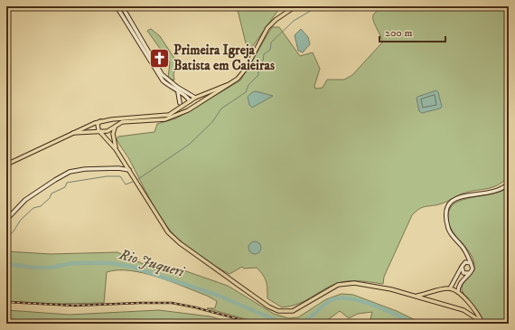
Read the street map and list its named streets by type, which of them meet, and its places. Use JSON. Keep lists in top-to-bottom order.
{
  "water": ["Rio Juqueri"],
  "places": {
    "church": ["Primeira Igreja Batista em Caieiras"]
  },
  "scale_bar": "200 m"
}
